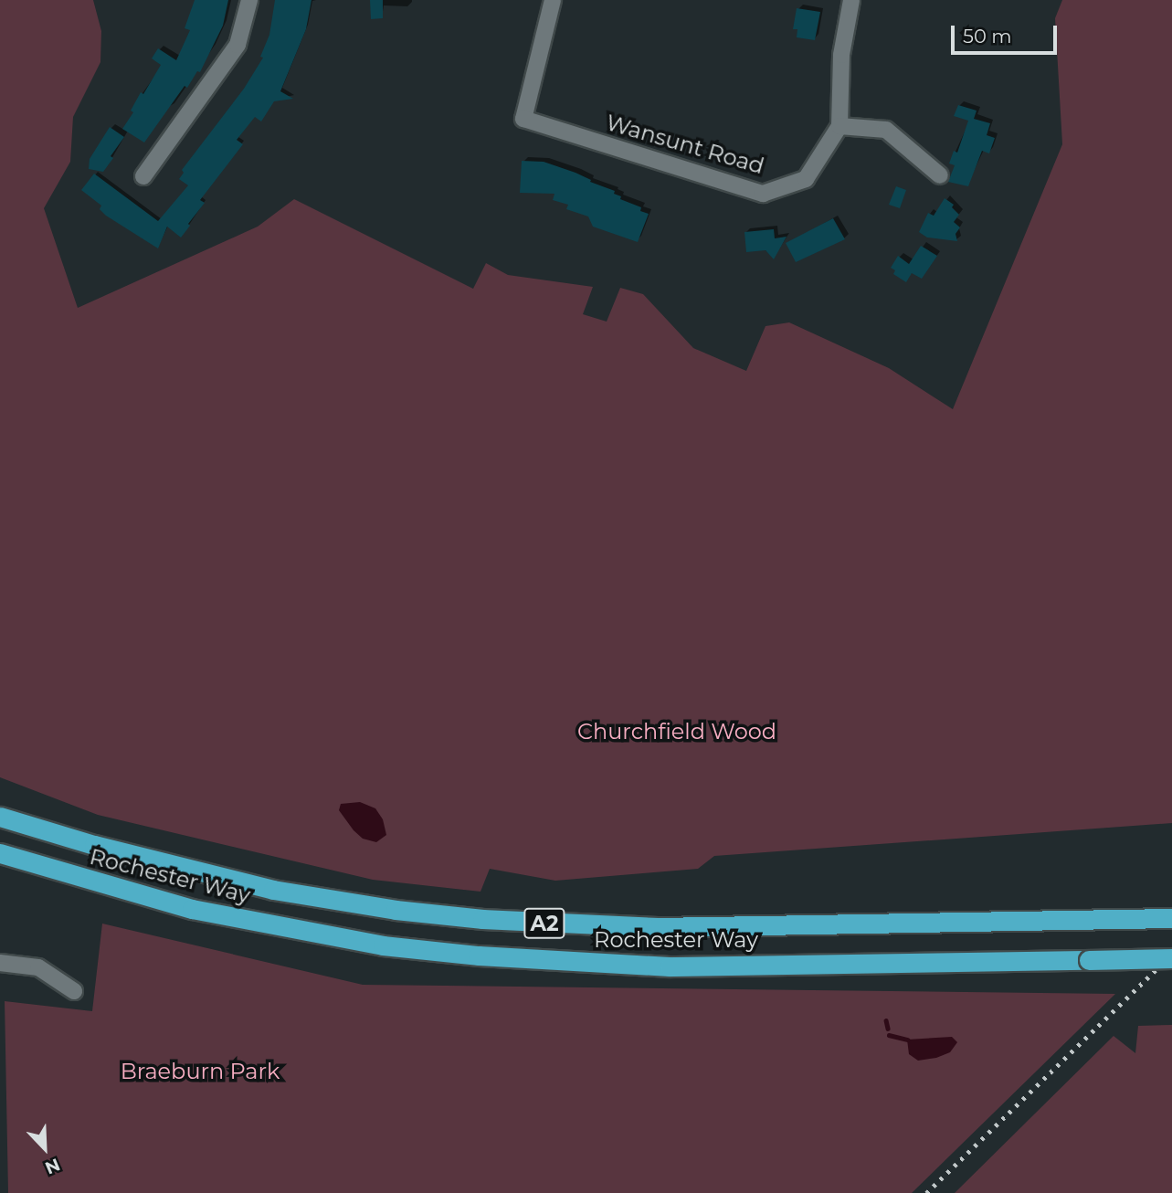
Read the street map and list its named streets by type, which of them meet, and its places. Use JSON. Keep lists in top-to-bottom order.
{
  "streets": {
    "highway": ["Rochester Way", "A2"],
    "street": ["Wansunt Road"]
  },
  "parks": ["Churchfield Wood", "Braeburn Park"],
  "scale_bar": "50 m",
  "north": "bottom right"
}
